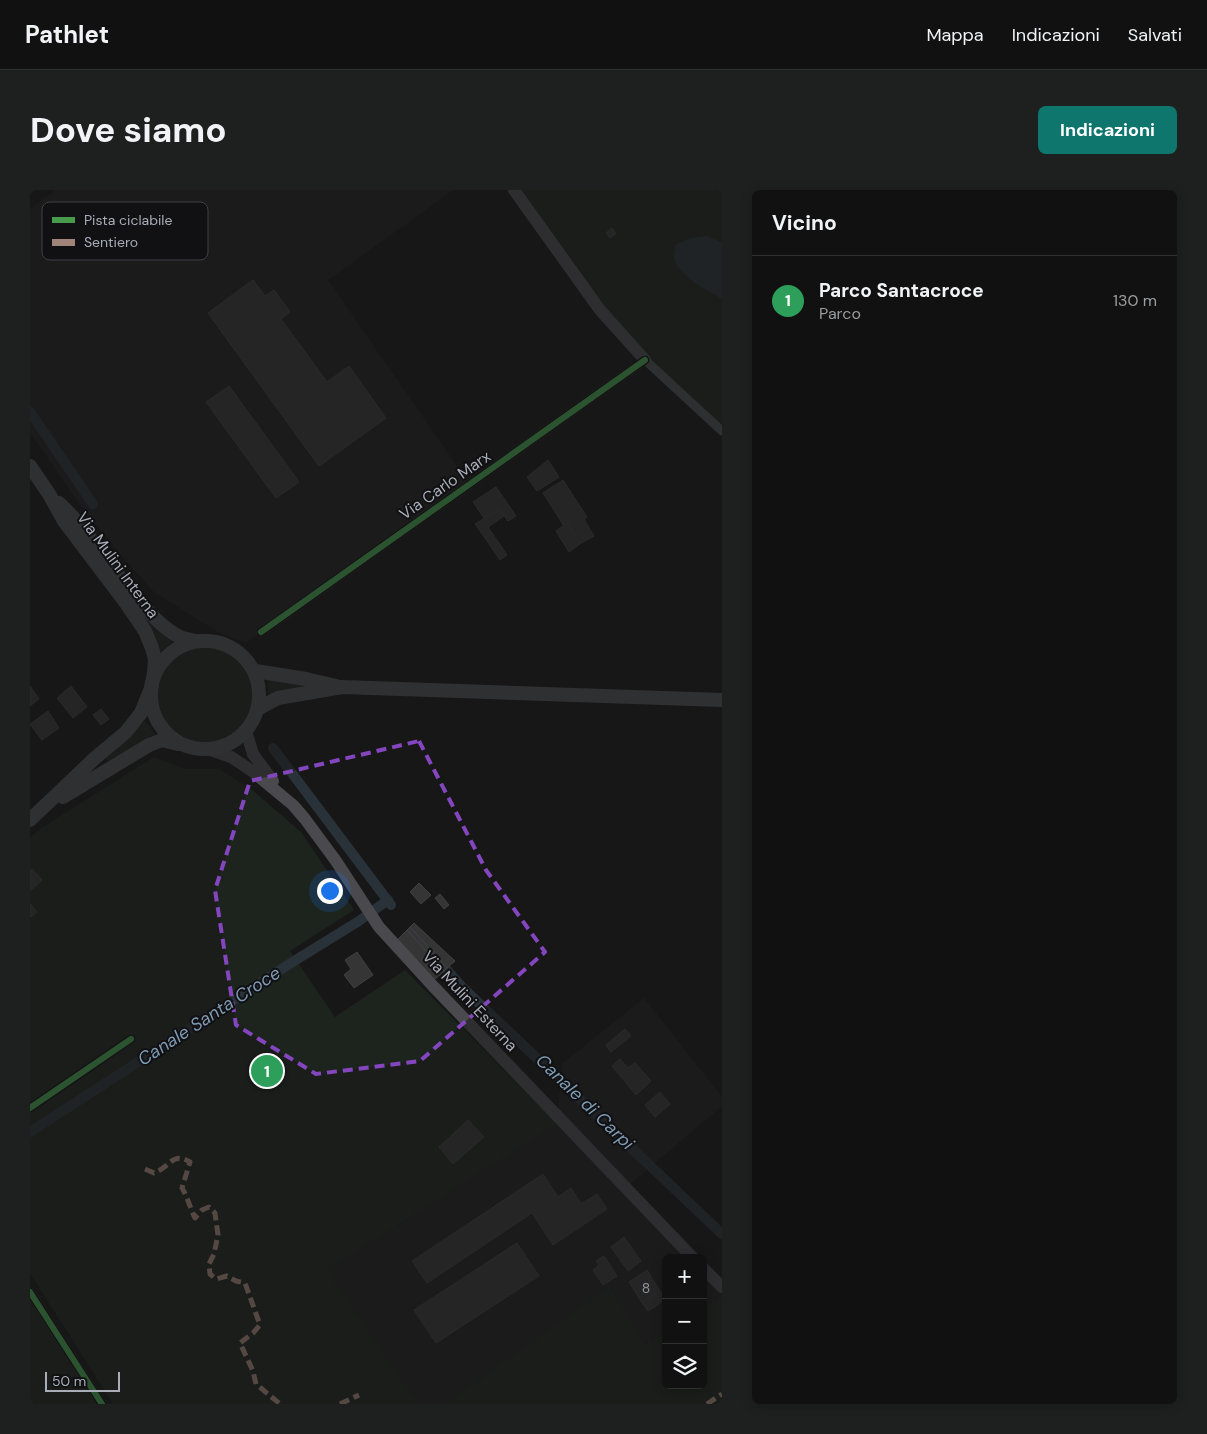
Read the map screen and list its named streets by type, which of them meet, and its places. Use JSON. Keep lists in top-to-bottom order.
{
  "streets": {
    "main road": ["Via Mulini Interna", "Via Mulini Esterna"],
    "street": ["Via Carlo Marx"]
  },
  "crossings": [
    ["Via Mulini Interna", "Via Mulini Esterna"]
  ],
  "water": ["Canale Santa Croce", "Canale di Carpi"],
  "house_numbers": ["8"],
  "legend": ["Pista ciclabile", "Sentiero"],
  "scale_bar": "50 m",
  "page": {
    "header": "Pathlet",
    "nav": ["Mappa", "Indicazioni", "Salvati"],
    "buttons": "Indicazioni",
    "title": "Dove siamo",
    "heading": "Vicino",
    "list": [
      {
        "mark": "1",
        "name": "Parco Santacroce",
        "note": "Parco",
        "value": "130 m"
      }
    ],
    "pins": "1",
    "map_buttons": ["+", "−"],
    "scale": "50 m"
  }
}
